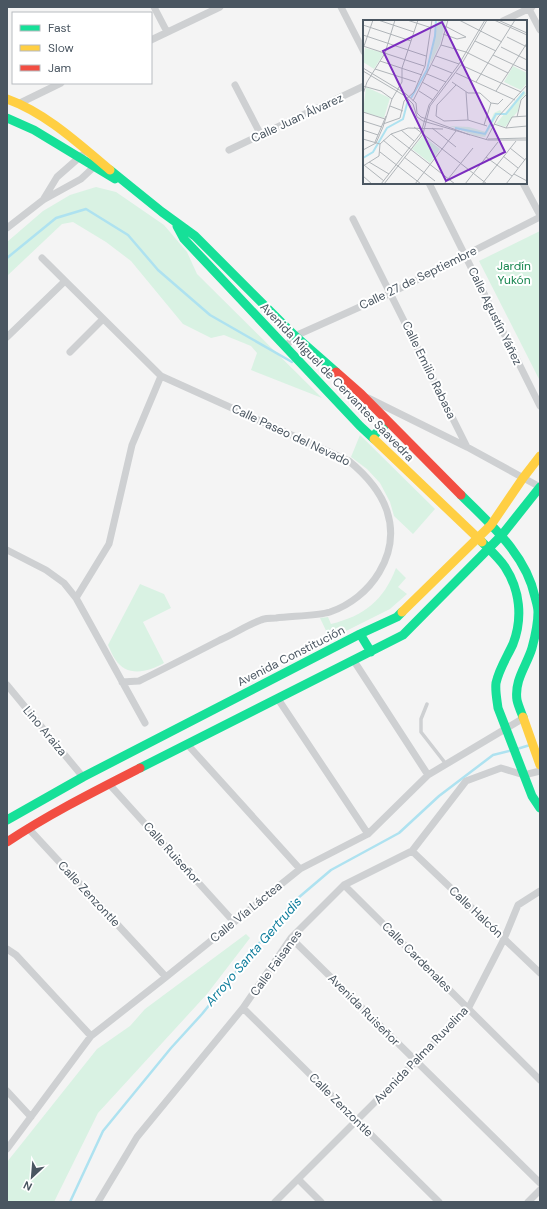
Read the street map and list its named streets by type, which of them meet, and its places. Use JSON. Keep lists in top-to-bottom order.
{
  "streets": {
    "street": [
      "Calle Juan Álvarez",
      "Calle 27 de Septiembre",
      "Calle Agustín Yáñez",
      "Calle Emilio Rabasa",
      "Avenida Miguel de Cervantes Saavedra",
      "Calle Paseo del Nevado",
      "Avenida Constitución",
      "Lino Araiza",
      "Calle Ruiseñor",
      "Calle Zenzontle",
      "Calle Vía Láctea",
      "Calle Halcón",
      "Calle Cardenales",
      "Calle Faisanes",
      "Avenida Ruiseñor",
      "Avenida Palma Ruvelina"
    ]
  },
  "crossings": [
    ["Calle 27 de Septiembre", "Calle Agustín Yáñez"],
    ["Calle 27 de Septiembre", "Calle Emilio Rabasa"],
    ["Calle 27 de Septiembre", "Avenida Miguel de Cervantes Saavedra"],
    ["Avenida Miguel de Cervantes Saavedra", "Avenida Constitución"],
    ["Avenida Miguel de Cervantes Saavedra", "Calle Vía Láctea"],
    ["Avenida Miguel de Cervantes Saavedra", "Calle Faisanes"],
    ["Avenida Constitución", "Lino Araiza"],
    ["Calle Ruiseñor", "Calle Vía Láctea"],
    ["Calle Zenzontle", "Calle Vía Láctea"],
    ["Calle Zenzontle", "Calle Faisanes"],
    ["Calle Zenzontle", "Avenida Palma Ruvelina"],
    ["Calle Halcón", "Calle Faisanes"],
    ["Calle Halcón", "Avenida Palma Ruvelina"],
    ["Calle Cardenales", "Calle Faisanes"],
    ["Calle Cardenales", "Avenida Palma Ruvelina"],
    ["Calle Faisanes", "Avenida Ruiseñor"],
    ["Avenida Ruiseñor", "Avenida Palma Ruvelina"]
  ],
  "water": ["Arroyo Santa Gertrudis"],
  "parks": ["Jardín Yukón"],
  "legend": ["Fast", "Slow", "Jam"],
  "north": "bottom left"
}
